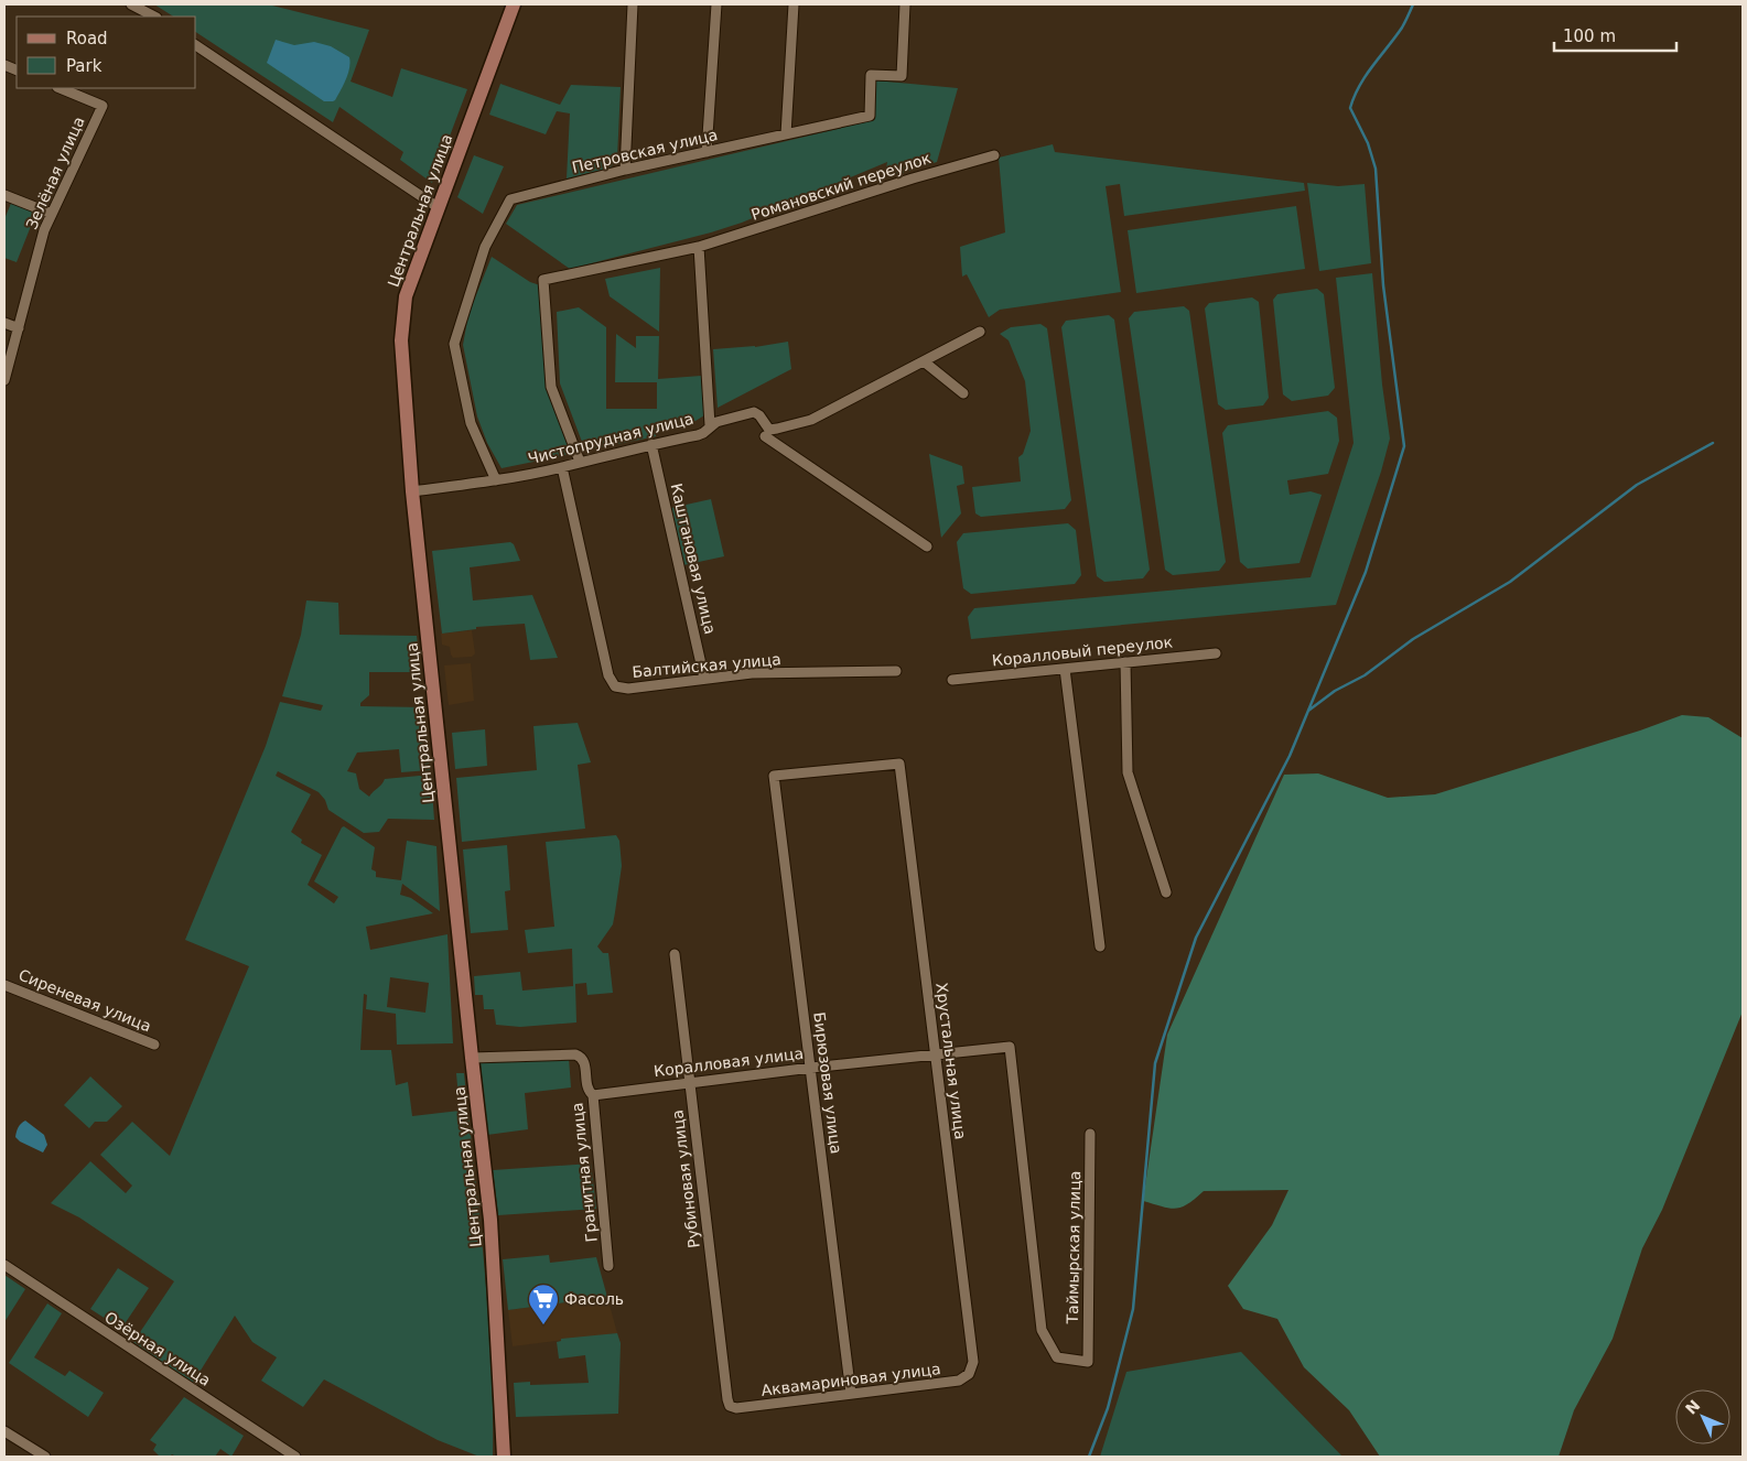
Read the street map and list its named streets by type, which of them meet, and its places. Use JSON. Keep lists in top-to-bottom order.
{
  "streets": {
    "main road": ["Центральная улица"],
    "street": [
      "Петровская улица",
      "Зелёная улица",
      "Романовский переулок",
      "Чистопрудная улица",
      "Каштановая улица",
      "Коралловый переулок",
      "Балтийская улица",
      "Сиреневая улица",
      "Хрустальная улица",
      "Коралловая улица",
      "Бирюзовая улица",
      "Гранитная улица",
      "Рубиновая улица",
      "Таймырская улица",
      "Озёрная улица",
      "Аквамариновая улица"
    ]
  },
  "crossings": [
    ["Петровская улица", "Чистопрудная улица"],
    ["Центральная улица", "Чистопрудная улица"],
    ["Центральная улица", "Гранитная улица"],
    ["Чистопрудная улица", "Каштановая улица"],
    ["Чистопрудная улица", "Балтийская улица"],
    ["Каштановая улица", "Балтийская улица"],
    ["Хрустальная улица", "Коралловая улица"],
    ["Хрустальная улица", "Бирюзовая улица"],
    ["Хрустальная улица", "Аквамариновая улица"],
    ["Коралловая улица", "Бирюзовая улица"],
    ["Коралловая улица", "Гранитная улица"],
    ["Коралловая улица", "Рубиновая улица"],
    ["Коралловая улица", "Таймырская улица"],
    ["Бирюзовая улица", "Аквамариновая улица"],
    ["Рубиновая улица", "Аквамариновая улица"]
  ],
  "places": {
    "supermarket": ["Фасоль"]
  },
  "legend": ["Road", "Park"],
  "scale_bar": "100 m",
  "north": "top left"
}
